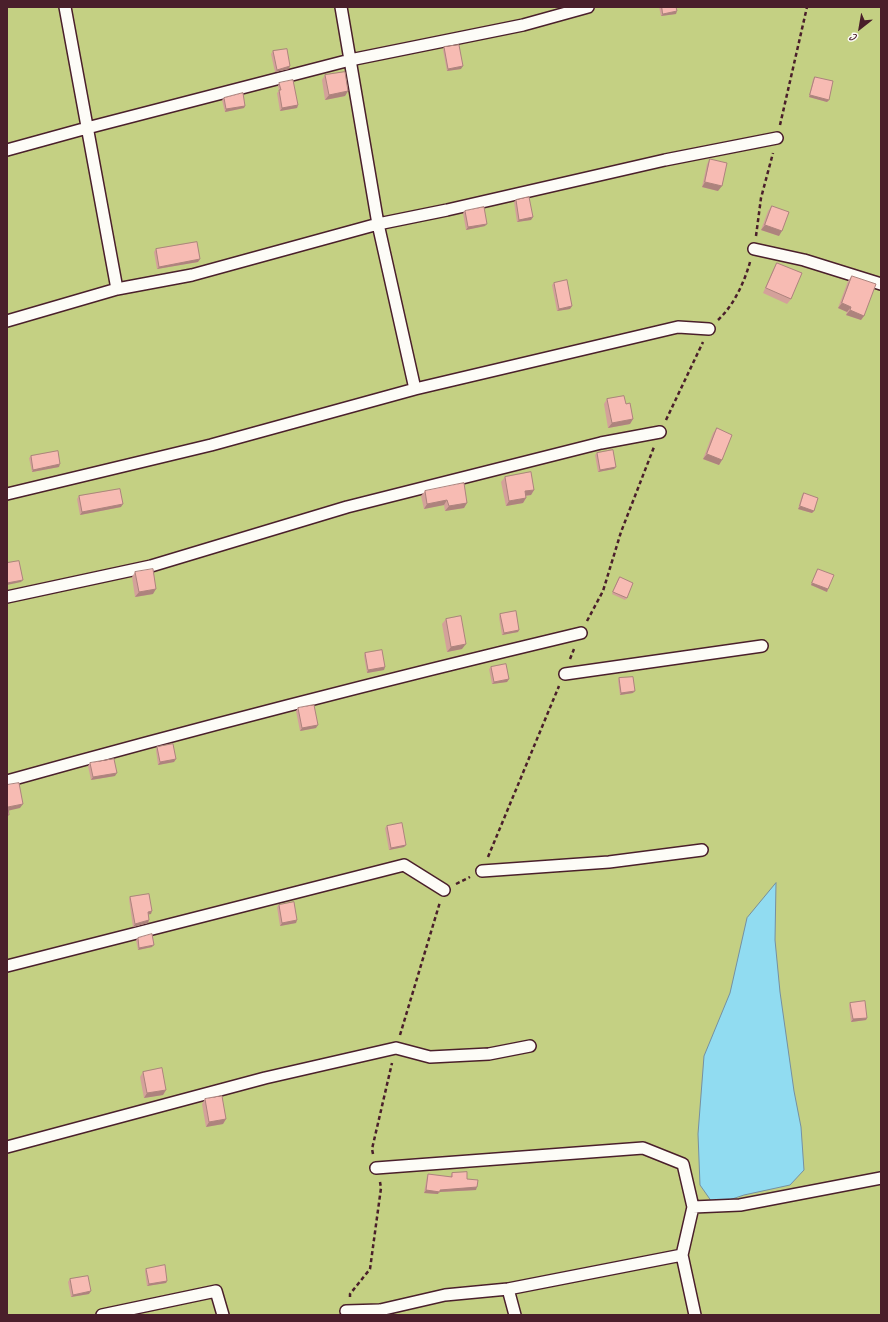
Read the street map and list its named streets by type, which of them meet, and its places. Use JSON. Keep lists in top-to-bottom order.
{
  "north": "bottom left"
}
